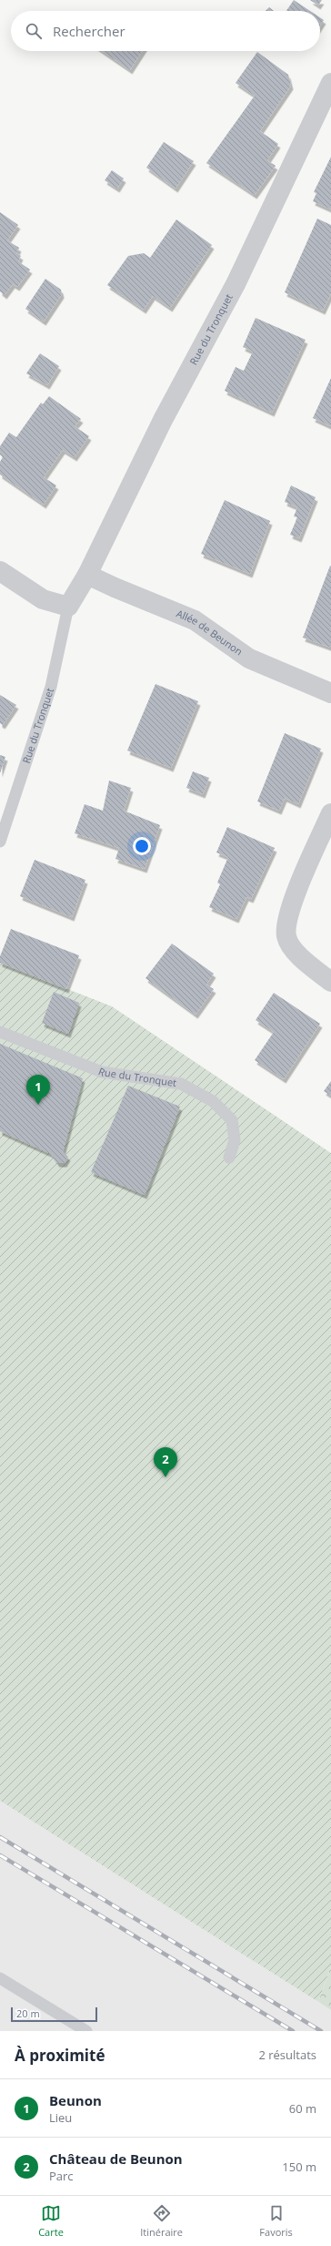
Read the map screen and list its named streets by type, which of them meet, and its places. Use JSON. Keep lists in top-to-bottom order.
{
  "streets": {
    "street": ["Rue du Tronquet", "Allée de Beunon"]
  },
  "crossings": [
    ["Rue du Tronquet", "Allée de Beunon"]
  ],
  "scale_bar": "20 m",
  "page": {
    "search": "Rechercher",
    "pins": ["1", "2"],
    "scale": "20 m",
    "heading": ["À proximité", "2 résultats"],
    "list": [
      {
        "mark": "1",
        "name": "Beunon",
        "note": "Lieu",
        "value": "60 m"
      },
      {
        "mark": "2",
        "name": "Château de Beunon",
        "note": "Parc",
        "value": "150 m"
      }
    ],
    "nav": ["Carte", "Itinéraire", "Favoris"]
  }
}
